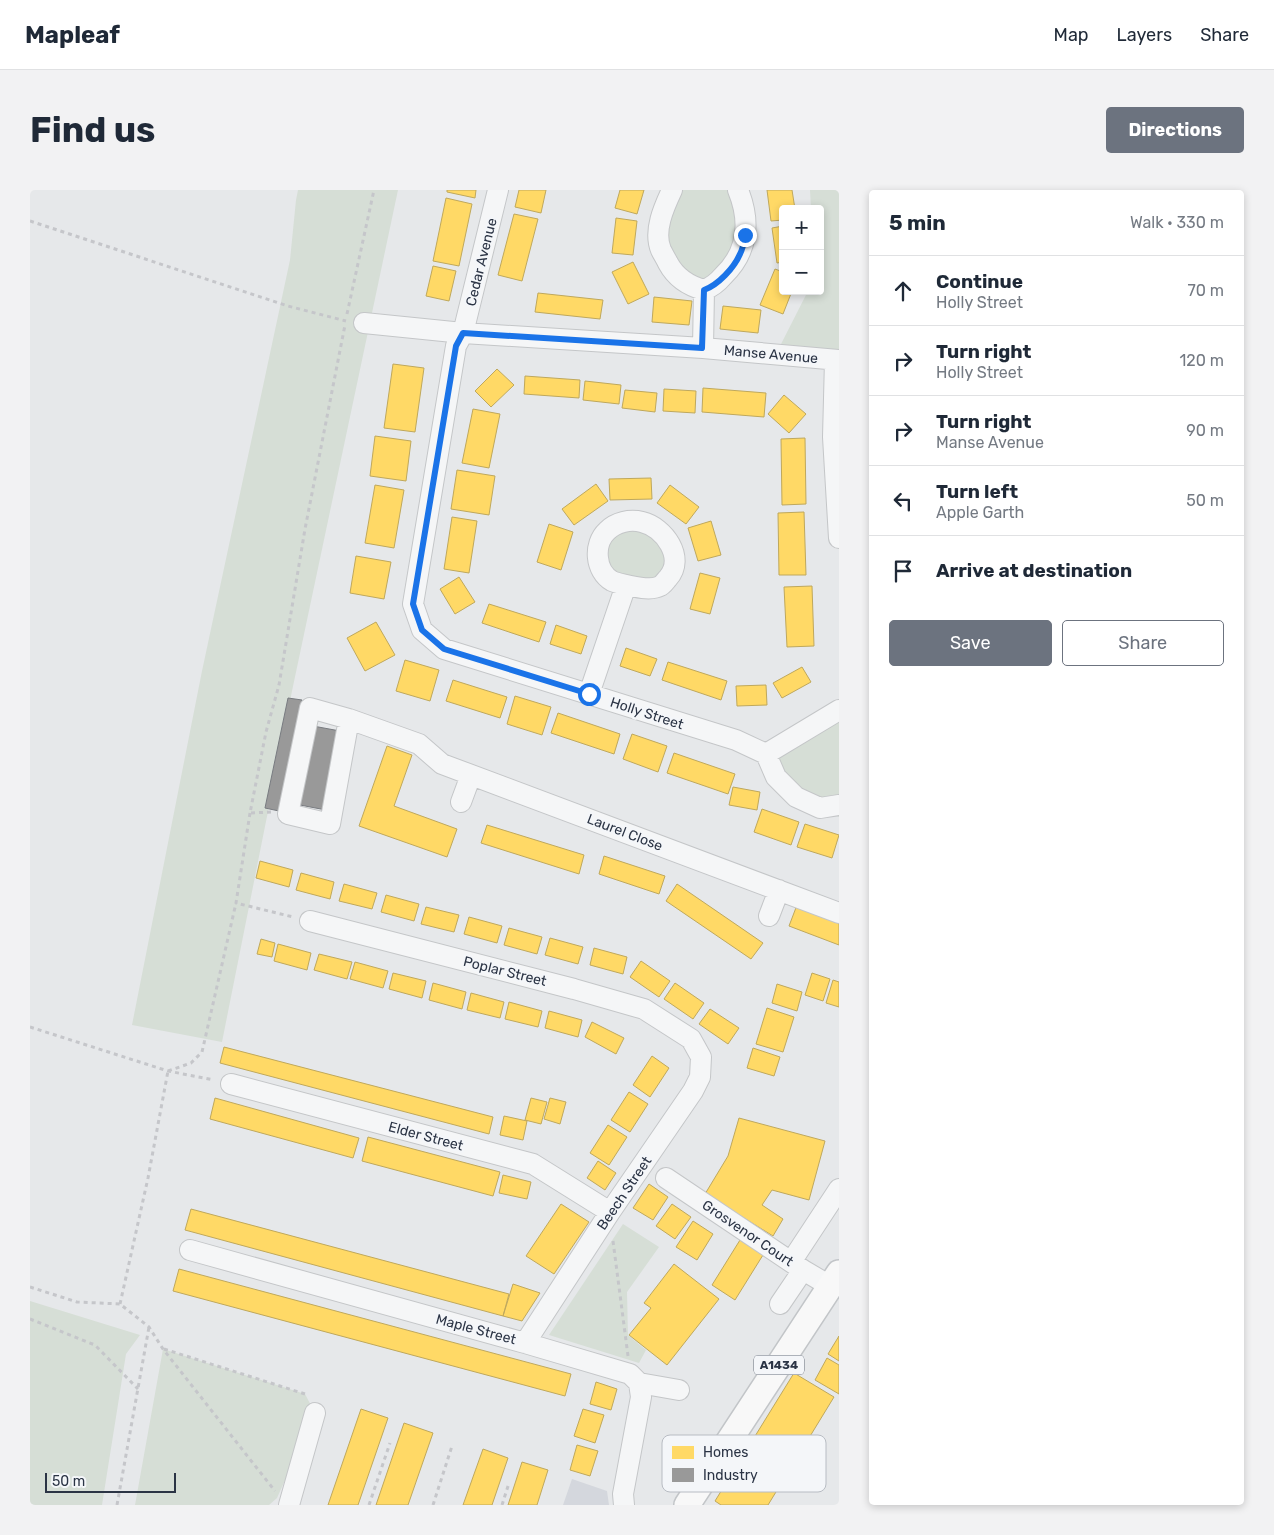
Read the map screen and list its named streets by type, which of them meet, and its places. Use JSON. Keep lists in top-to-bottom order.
{
  "streets": {
    "main road": ["A1434"],
    "street": [
      "Cedar Avenue",
      "Manse Avenue",
      "Holly Street",
      "Laurel Close",
      "Poplar Street",
      "Elder Street",
      "Beech Street",
      "Grosvenor Court",
      "Maple Street"
    ]
  },
  "crossings": [
    ["Cedar Avenue", "Manse Avenue"],
    ["Cedar Avenue", "Holly Street"],
    ["Manse Avenue", "Holly Street"],
    ["Poplar Street", "Beech Street"],
    ["Elder Street", "Beech Street"],
    ["Beech Street", "Maple Street"],
    ["Grosvenor Court", "A1434"]
  ],
  "legend": ["Homes", "Industry"],
  "scale_bar": "50 m",
  "page": {
    "header": "Mapleaf",
    "nav": ["Map", "Layers", "Share"],
    "buttons": [
      "Directions",
      ["Save", "Share"]
    ],
    "title": "Find us",
    "heading": ["5 min", "Walk · 330 m"],
    "map_buttons": ["+", "−"],
    "list": [
      ["Continue", "Holly Street", "70 m"],
      ["Turn right", "Holly Street", "120 m"],
      ["Turn right", "Manse Avenue", "90 m"],
      ["Turn left", "Apple Garth", "50 m"],
      "Arrive at destination"
    ],
    "scale": "50 m"
  }
}
